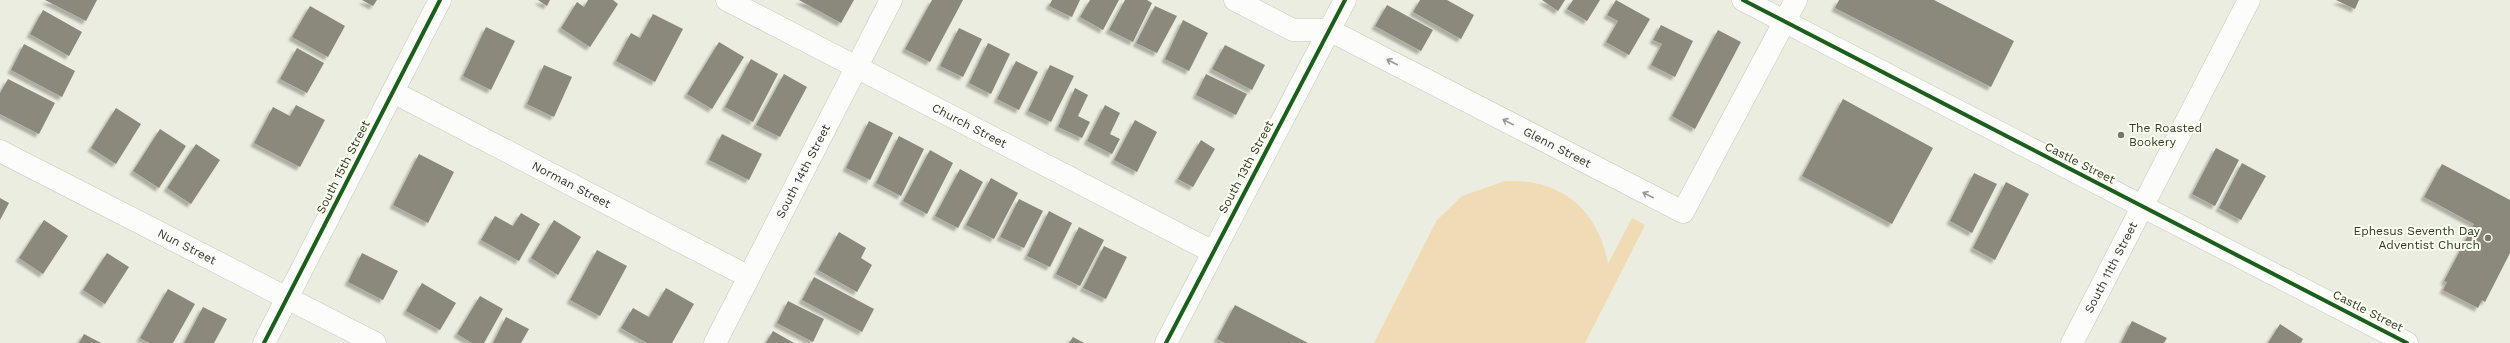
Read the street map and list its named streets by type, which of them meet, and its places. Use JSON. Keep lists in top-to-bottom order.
{
  "streets": {
    "street": [
      "Church Street",
      "Glenn Street",
      "Castle Street",
      "South 15th Street",
      "South 13th Street",
      "South 14th Street",
      "Norman Street",
      "Nun Street",
      "South 11th Street"
    ]
  },
  "crossings": [
    ["Church Street", "South 13th Street"],
    ["Church Street", "South 14th Street"],
    ["Glenn Street", "Castle Street"],
    ["Glenn Street", "South 13th Street"],
    ["Castle Street", "South 11th Street"],
    ["South 15th Street", "Norman Street"],
    ["South 15th Street", "Nun Street"],
    ["South 14th Street", "Norman Street"]
  ],
  "places": ["The Roasted Bookery", "Ephesus Seventh Day Adventist Church"]
}
